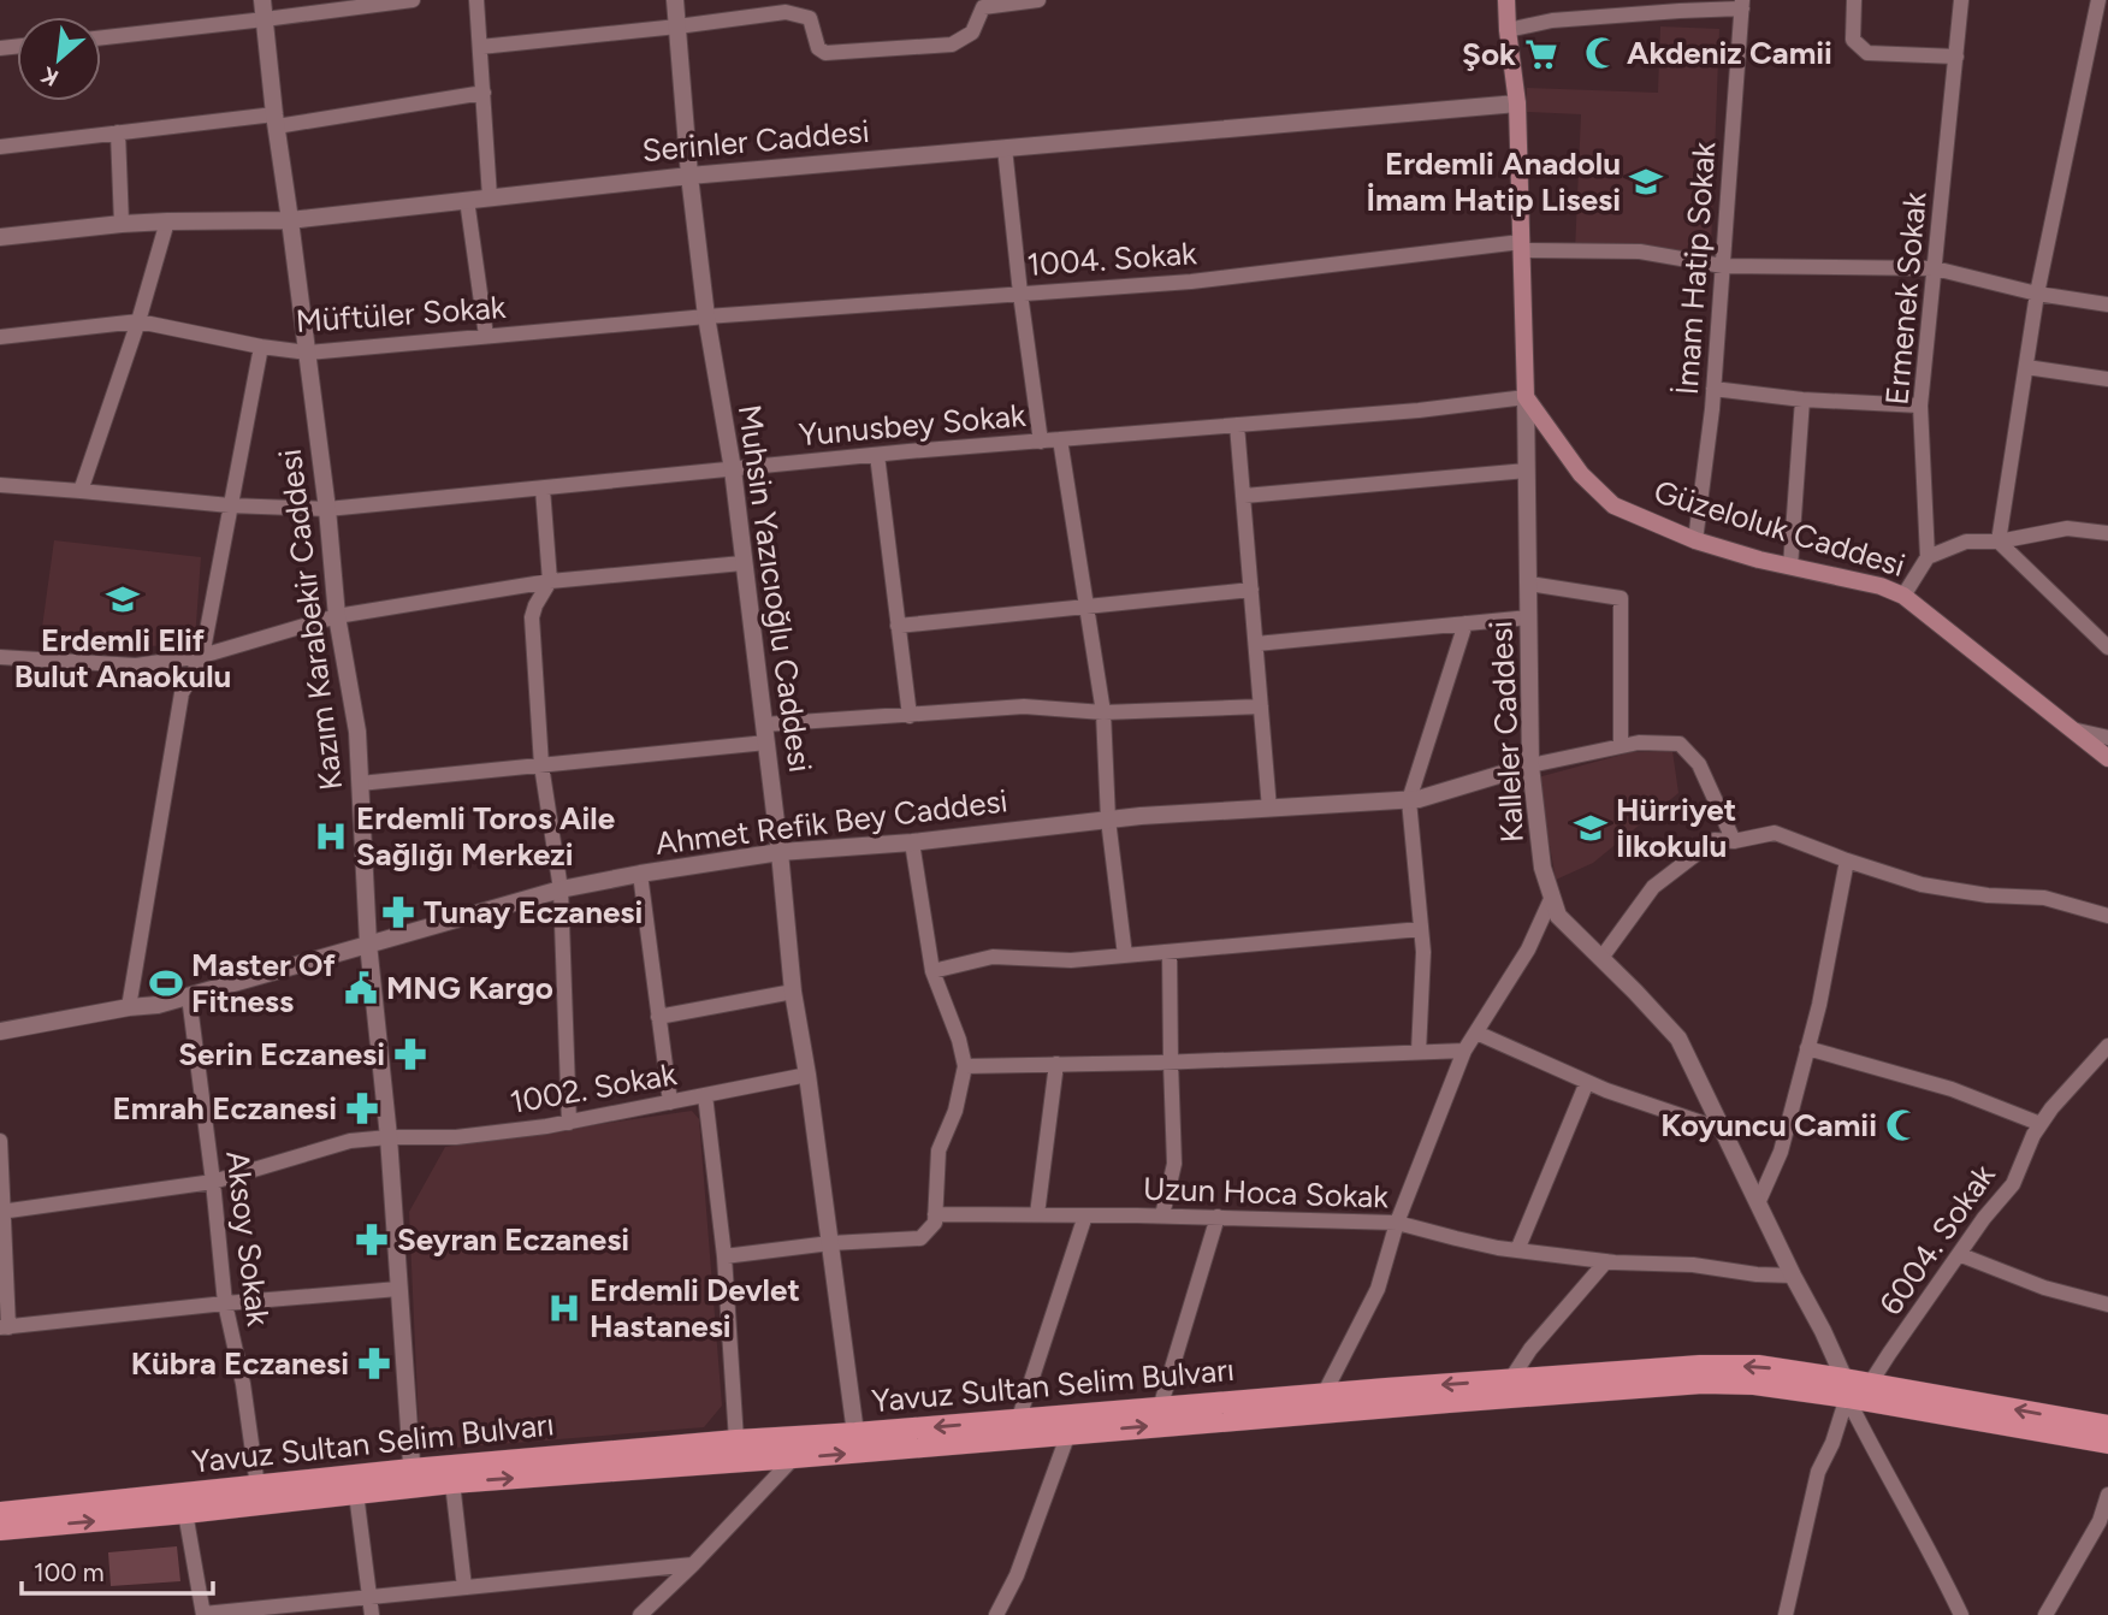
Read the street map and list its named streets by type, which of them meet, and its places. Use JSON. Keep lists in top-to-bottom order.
{
  "streets": {
    "main road": ["Güzeloluk Caddesi", "Yavuz Sultan Selim Bulvarı"],
    "street": [
      "Serinler Caddesi",
      "1004. Sokak",
      "İmam Hatip Sokak",
      "Ermenek Sokak",
      "Müftüler Sokak",
      "Yunusbey Sokak",
      "Muhsin Yazıcıoğlu Caddesi",
      "Kazım Karabekir Caddesi",
      "Kalleler Caddesi",
      "Ahmet Refik Bey Caddesi",
      "1002. Sokak",
      "Uzun Hoca Sokak",
      "Aksoy Sokak",
      "6004. Sokak"
    ]
  },
  "crossings": [
    ["Serinler Caddesi", "Muhsin Yazıcıoğlu Caddesi"],
    ["Serinler Caddesi", "Kazım Karabekir Caddesi"],
    ["1004. Sokak", "İmam Hatip Sokak"],
    ["1004. Sokak", "Ermenek Sokak"],
    ["1004. Sokak", "Müftüler Sokak"],
    ["1004. Sokak", "Muhsin Yazıcıoğlu Caddesi"],
    ["İmam Hatip Sokak", "Güzeloluk Caddesi"],
    ["Müftüler Sokak", "Muhsin Yazıcıoğlu Caddesi"],
    ["Müftüler Sokak", "Kazım Karabekir Caddesi"],
    ["Yunusbey Sokak", "Güzeloluk Caddesi"],
    ["Yunusbey Sokak", "Muhsin Yazıcıoğlu Caddesi"],
    ["Yunusbey Sokak", "Kazım Karabekir Caddesi"],
    ["Yunusbey Sokak", "Kalleler Caddesi"],
    ["Güzeloluk Caddesi", "Kalleler Caddesi"],
    ["Muhsin Yazıcıoğlu Caddesi", "Ahmet Refik Bey Caddesi"],
    ["Muhsin Yazıcıoğlu Caddesi", "1002. Sokak"],
    ["Muhsin Yazıcıoğlu Caddesi", "Yavuz Sultan Selim Bulvarı"],
    ["Kazım Karabekir Caddesi", "Ahmet Refik Bey Caddesi"],
    ["Kazım Karabekir Caddesi", "1002. Sokak"],
    ["Kazım Karabekir Caddesi", "Yavuz Sultan Selim Bulvarı"],
    ["Kalleler Caddesi", "Ahmet Refik Bey Caddesi"],
    ["Kalleler Caddesi", "Uzun Hoca Sokak"],
    ["Kalleler Caddesi", "Yavuz Sultan Selim Bulvarı"],
    ["Ahmet Refik Bey Caddesi", "Aksoy Sokak"],
    ["1002. Sokak", "Aksoy Sokak"],
    ["Aksoy Sokak", "Yavuz Sultan Selim Bulvarı"],
    ["6004. Sokak", "Yavuz Sultan Selim Bulvarı"]
  ],
  "places": {
    "mosque": ["Akdeniz Camii", "Koyuncu Camii"],
    "supermarket": ["Şok"],
    "school or university": ["Erdemli Anadolu İmam Hatip Lisesi", "Erdemli Elif Bulut Anaokulu", "Hürriyet İlkokulu"],
    "hospital": ["Erdemli Toros Aile Sağlığı Merkezi", "Erdemli Devlet Hastanesi"],
    "pharmacy": [
      "Tunay Eczanesi",
      "Serin Eczanesi",
      "Emrah Eczanesi",
      "Seyran Eczanesi",
      "Kübra Eczanesi"
    ],
    "sports": ["Master Of Fitness"],
    "public building": ["MNG Kargo"]
  },
  "scale_bar": "100 m",
  "north": "bottom left"
}
